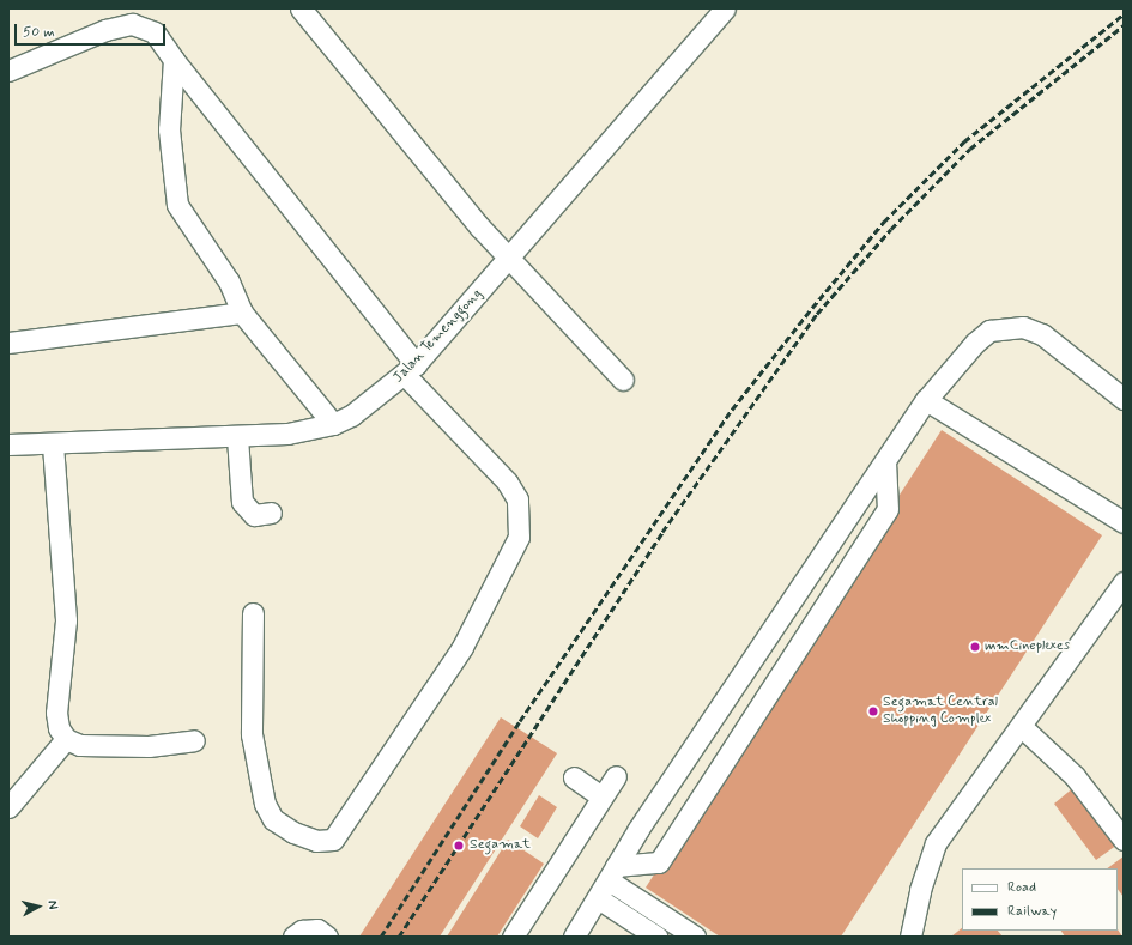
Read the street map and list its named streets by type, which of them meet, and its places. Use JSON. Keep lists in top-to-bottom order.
{
  "streets": {
    "street": ["Jalan Temenggong"]
  },
  "places": ["mmCineplexes", "Segamat Central Shopping Complex", "Segamat"],
  "legend": ["Road", "Railway"],
  "scale_bar": "50 m",
  "north": "right"
}
